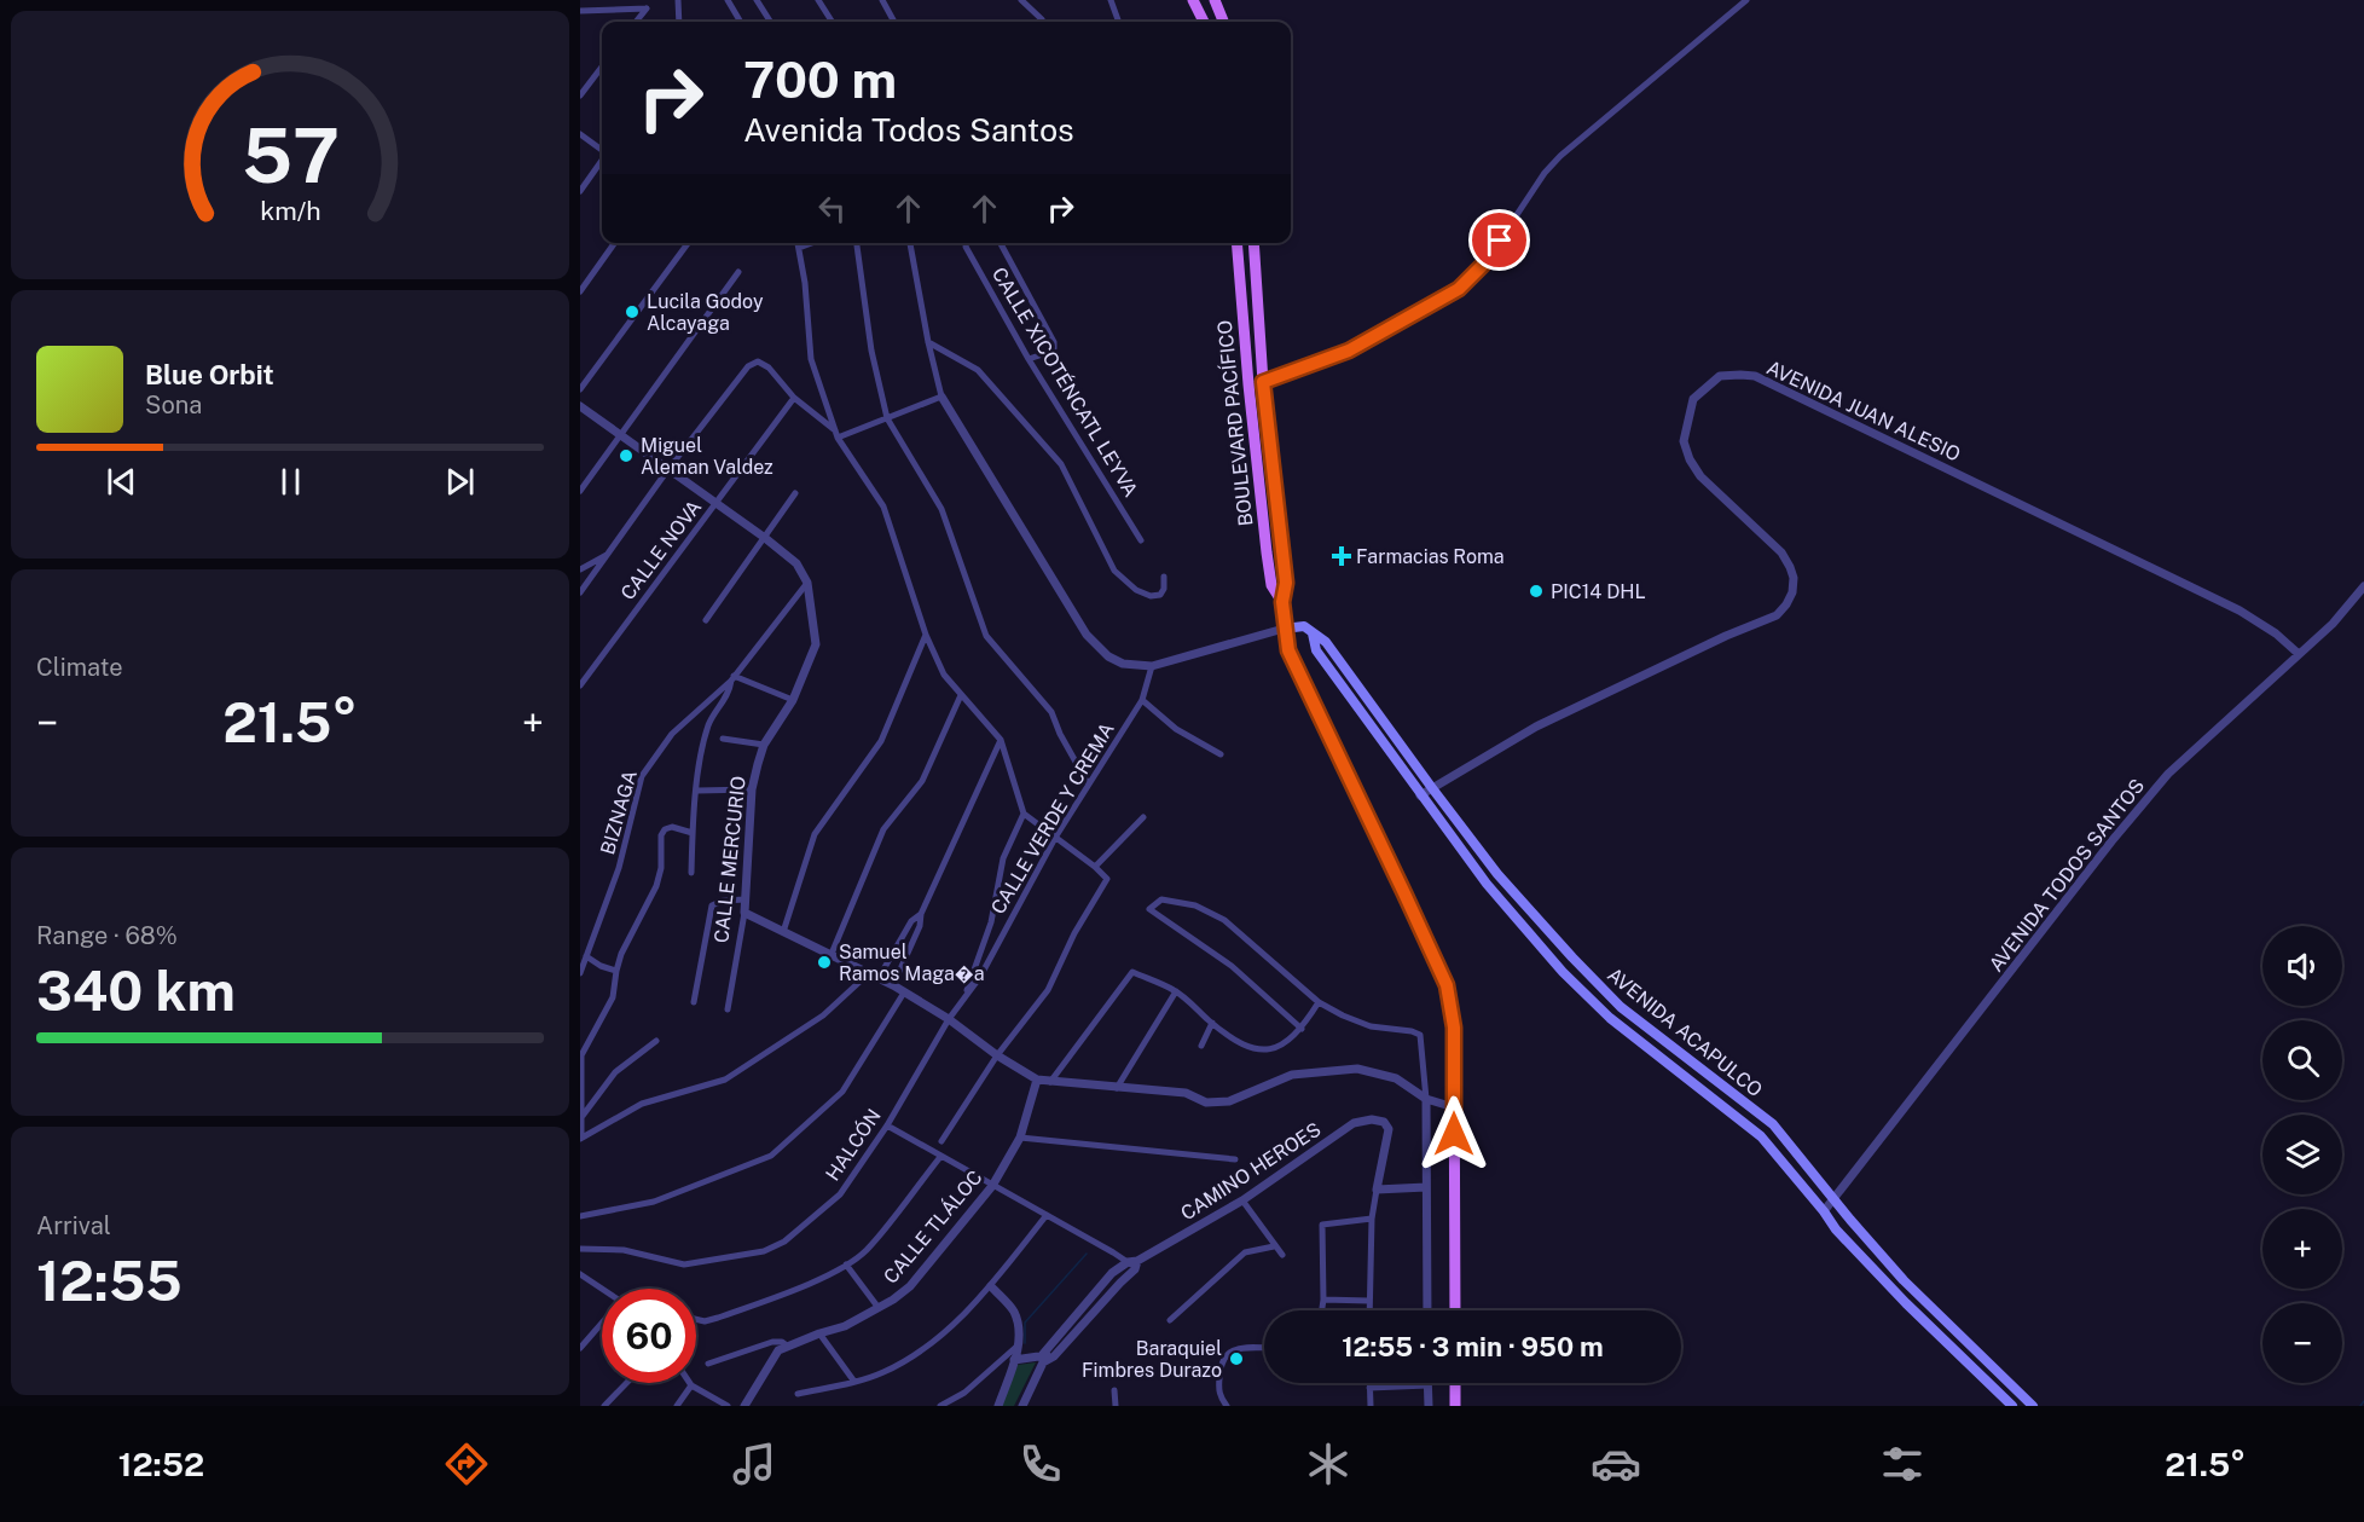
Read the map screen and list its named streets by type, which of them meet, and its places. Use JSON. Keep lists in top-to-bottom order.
{
  "streets": {
    "main road": ["BOULEVARD PACÍFICO", "AVENIDA ACAPULCO"],
    "street": [
      "CALLE XICOTÉNCATL LEYVA",
      "AVENIDA JUAN ALESIO",
      "CALLE NOVA",
      "BIZNAGA",
      "CALLE VERDE Y CREMA",
      "CALLE MERCURIO",
      "AVENIDA TODOS SANTOS",
      "HALCÓN",
      "CAMINO HEROES",
      "CALLE TLÁLOC"
    ]
  },
  "crossings": [
    ["AVENIDA JUAN ALESIO", "AVENIDA TODOS SANTOS"],
    ["AVENIDA JUAN ALESIO", "AVENIDA ACAPULCO"],
    ["CALLE NOVA", "CALLE MERCURIO"],
    ["BIZNAGA", "CALLE MERCURIO"],
    ["CALLE VERDE Y CREMA", "HALCÓN"],
    ["AVENIDA TODOS SANTOS", "AVENIDA ACAPULCO"]
  ],
  "places": {
    "other": [
      "Lucila Godoy Alcayaga",
      "Miguel Aleman Valdez",
      "PIC14 DHL",
      "Samuel Ramos Maga�a",
      "Baraquiel Fimbres Durazo"
    ],
    "health": ["Farmacias Roma"]
  },
  "page": {
    "turn": ["700 m", "Avenida Todos Santos"],
    "song": ["Blue Orbit", "Sona"],
    "tile": [
      "Climate",
      ["Range · 68%", "340 km"],
      ["Arrival", "12:55"]
    ],
    "heat": ["−", "21.5°", "+"],
    "map_buttons": ["+", "−"],
    "limit": "60",
    "trip": "12:55 · 3 min · 950 m",
    "tabs": ["12:52", "21.5°"],
    "gauge": ["57", "km/h"]
  }
}
